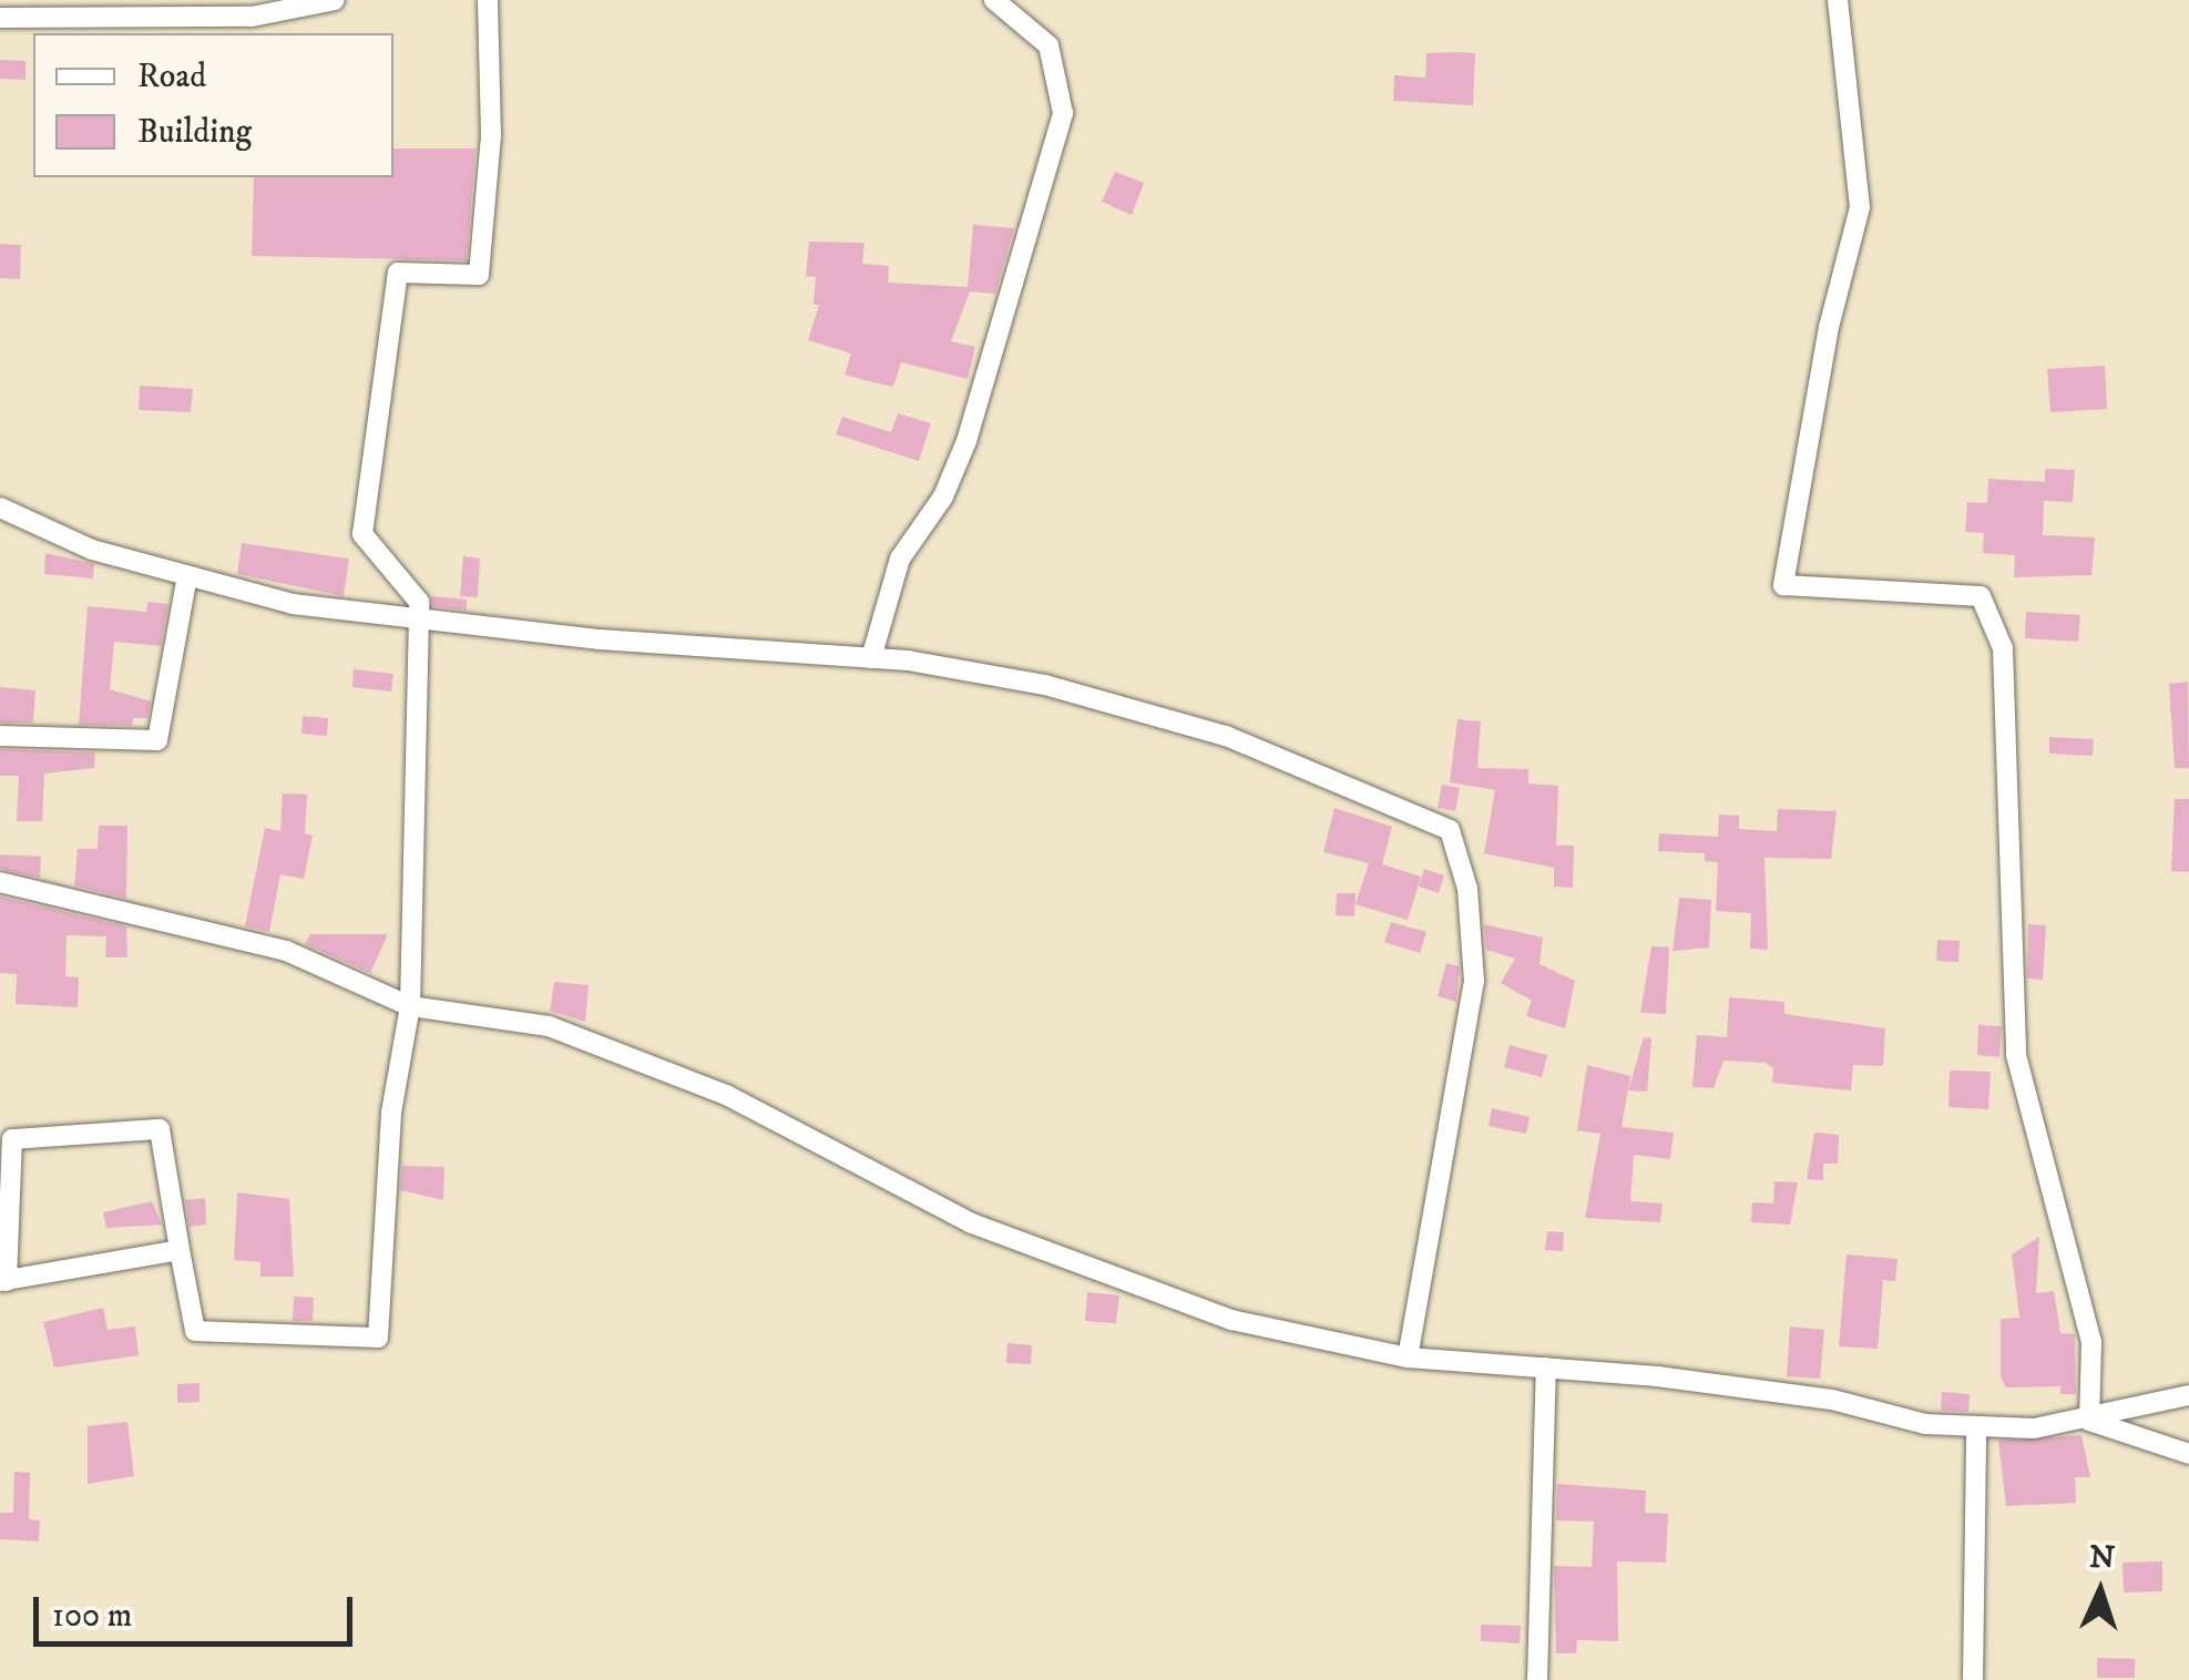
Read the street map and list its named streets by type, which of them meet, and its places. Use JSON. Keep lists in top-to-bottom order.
{
  "legend": ["Road", "Building"],
  "scale_bar": "100 m",
  "north": "top"
}
